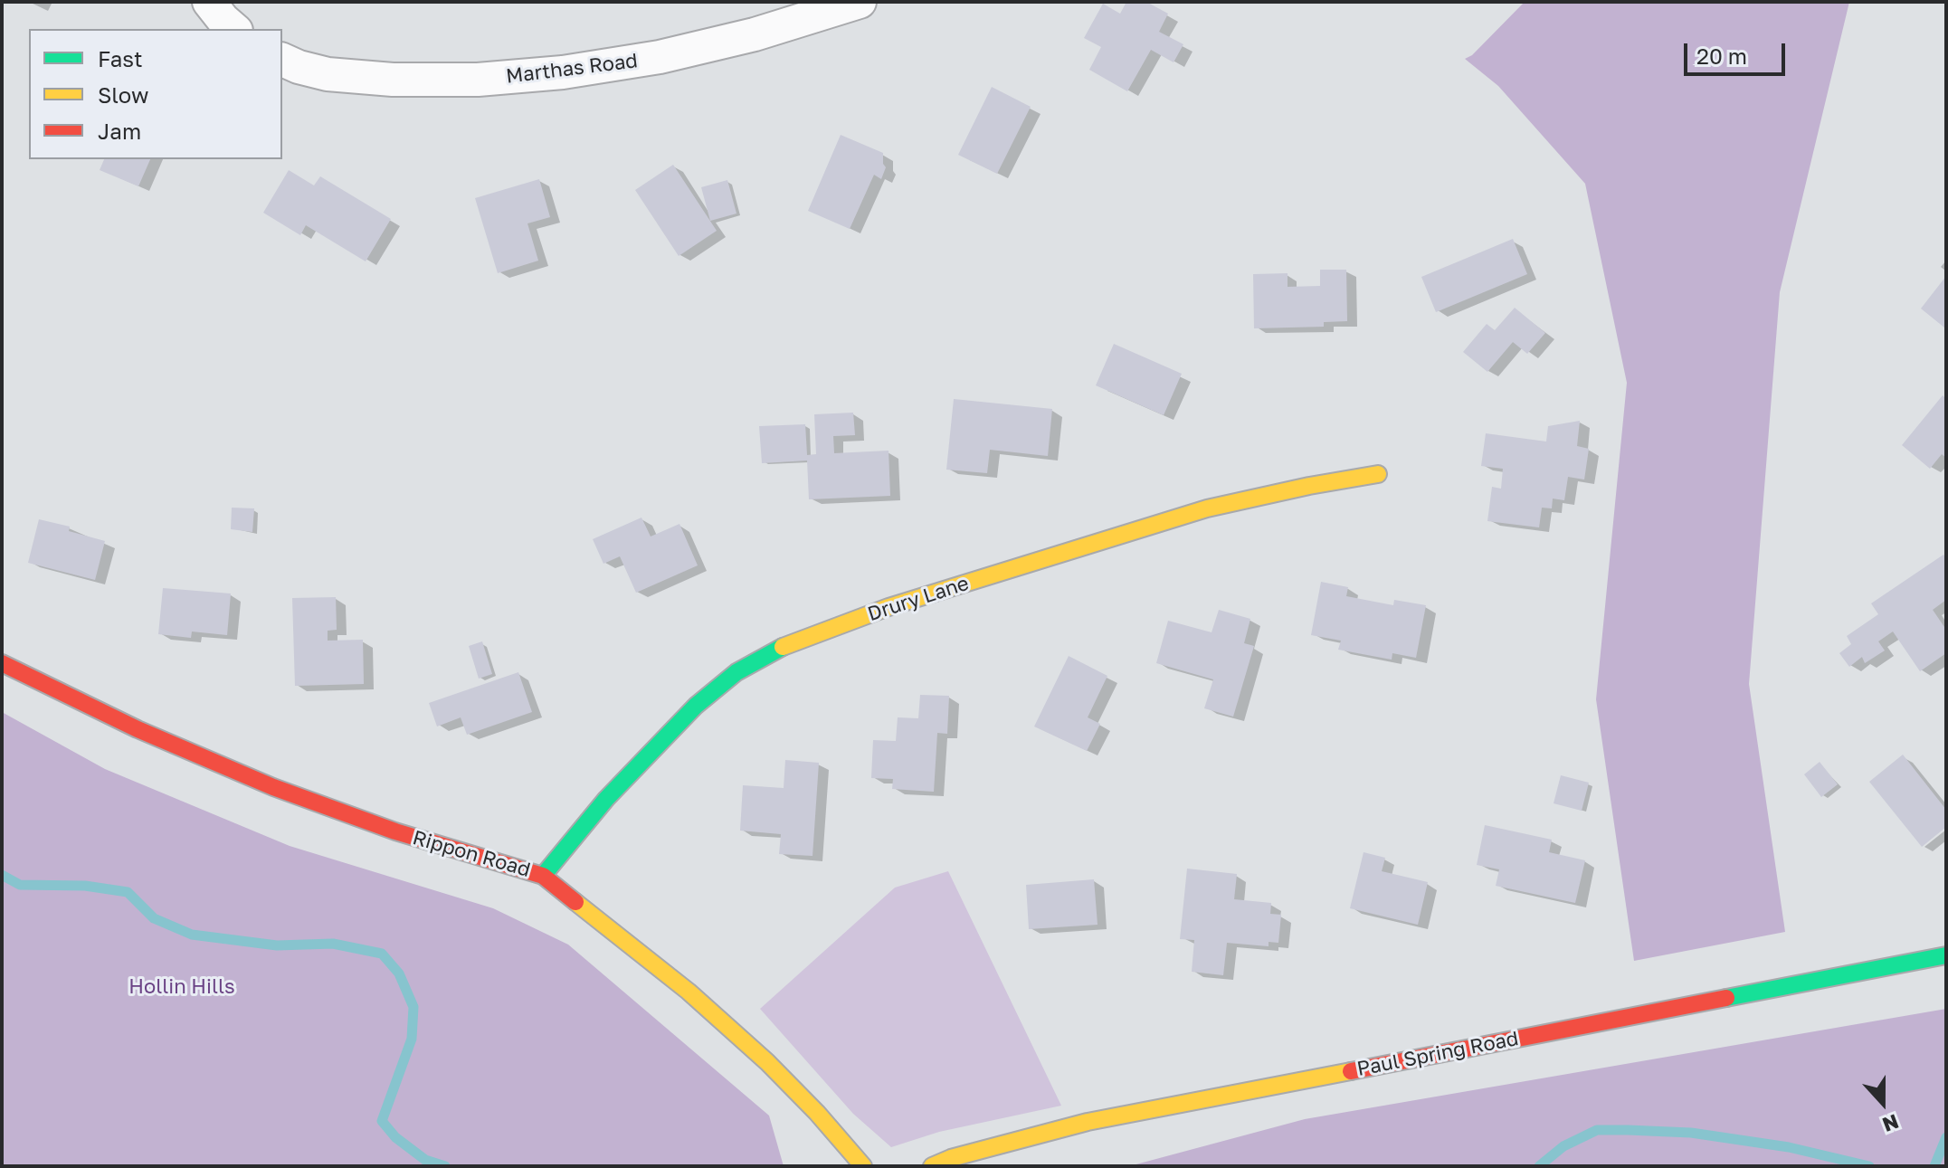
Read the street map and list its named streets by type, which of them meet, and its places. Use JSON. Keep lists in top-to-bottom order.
{
  "streets": {
    "street": [
      "Marthas Road",
      "Drury Lane",
      "Rippon Road",
      "Paul Spring Road"
    ]
  },
  "crossings": [
    ["Drury Lane", "Rippon Road"]
  ],
  "parks": ["Hollin Hills"],
  "legend": ["Fast", "Slow", "Jam"],
  "scale_bar": "20 m",
  "north": "bottom"
}
